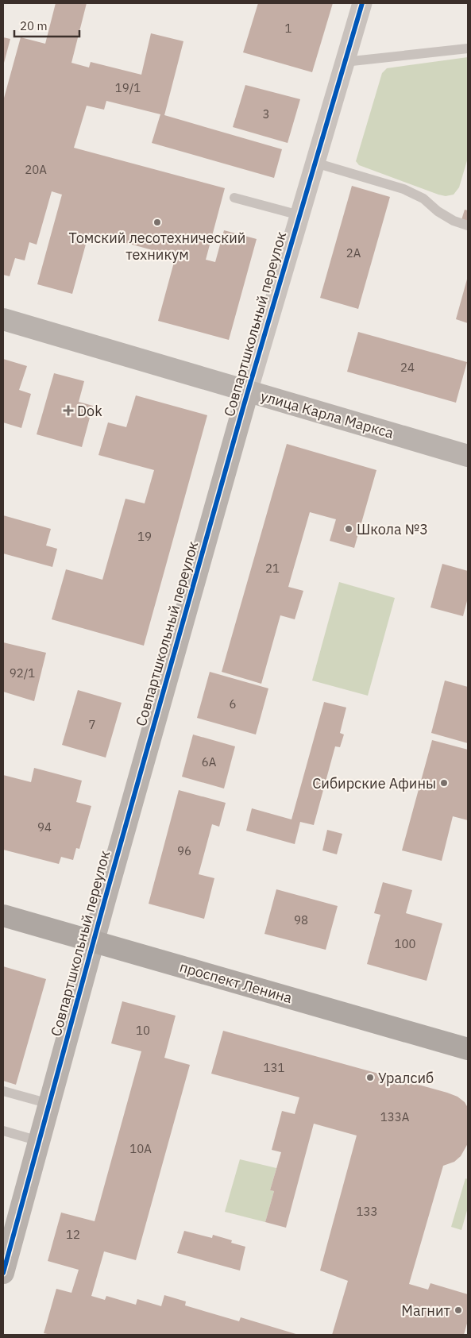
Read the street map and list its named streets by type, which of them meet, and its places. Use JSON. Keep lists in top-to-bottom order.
{
  "streets": {
    "main road": ["проспект Ленина"],
    "street": ["Совпартшкольный переулок", "улица Карла Маркса"]
  },
  "crossings": [
    ["Совпартшкольный переулок", "улица Карла Маркса"],
    ["Совпартшкольный переулок", "проспект Ленина"]
  ],
  "places": {
    "other": [
      "Томский лесотехнический техникум",
      "Школа №3",
      "Сибирские Афины",
      "Уралсиб",
      "Магнит"
    ],
    "health": ["Dok"]
  },
  "house_numbers": [
    "1",
    "19/1",
    "3",
    "20А",
    "2А",
    "24",
    "19",
    "21",
    "92/1",
    "6",
    "7",
    "6А",
    "94",
    "96",
    "98",
    "100",
    "10",
    "131",
    "133А",
    "10А",
    "133",
    "12"
  ],
  "scale_bar": "20 m"
}
